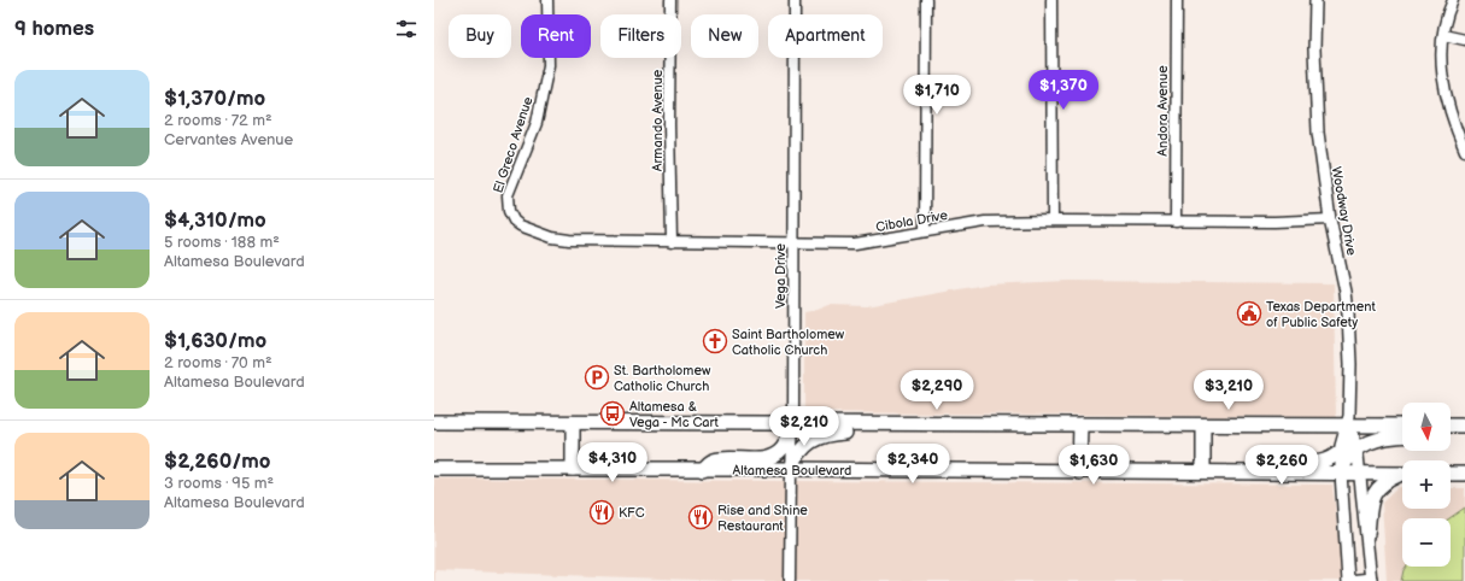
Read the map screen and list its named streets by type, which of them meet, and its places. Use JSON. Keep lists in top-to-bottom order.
{
  "streets": {
    "main road": ["Altamesa Boulevard"],
    "street": [
      "Andora Avenue",
      "Armando Avenue",
      "El Greco Avenue",
      "Woodway Drive",
      "Cibola Drive",
      "Vega Drive"
    ]
  },
  "crossings": [
    ["Andora Avenue", "Cibola Drive"],
    ["Armando Avenue", "Cibola Drive"],
    ["El Greco Avenue", "Cibola Drive"],
    ["Woodway Drive", "Cibola Drive"],
    ["Woodway Drive", "Altamesa Boulevard"],
    ["Cibola Drive", "Vega Drive"],
    ["Vega Drive", "Altamesa Boulevard"]
  ],
  "places": {
    "public building": ["Texas Department of Public Safety"],
    "church": ["Saint Bartholomew Catholic Church"],
    "parking": ["St. Bartholomew Catholic Church"],
    "bus stop": ["Altamesa & Vega - Mc Cart"],
    "restaurant": ["KFC", "Rise and Shine Restaurant"]
  },
  "north": "bottom",
  "page": {
    "heading": "9 homes",
    "chip": [
      "Buy",
      "Rent",
      "Filters",
      "New",
      "Apartment"
    ],
    "list": [
      {
        "name": "$1,370/mo",
        "note": "2 rooms · 72 m² · Cervantes Avenue"
      },
      {
        "name": "$4,310/mo",
        "note": "5 rooms · 188 m² · Altamesa Boulevard"
      },
      {
        "name": "$1,630/mo",
        "note": "2 rooms · 70 m² · Altamesa Boulevard"
      },
      {
        "name": "$2,260/mo",
        "note": "3 rooms · 95 m² · Altamesa Boulevard"
      }
    ],
    "price": [
      "$1,370",
      "$1,710",
      "$2,290",
      "$3,210",
      "$2,210",
      "$4,310",
      "$2,340",
      "$1,630",
      "$2,260"
    ],
    "map_buttons": ["+", "−"]
  }
}
